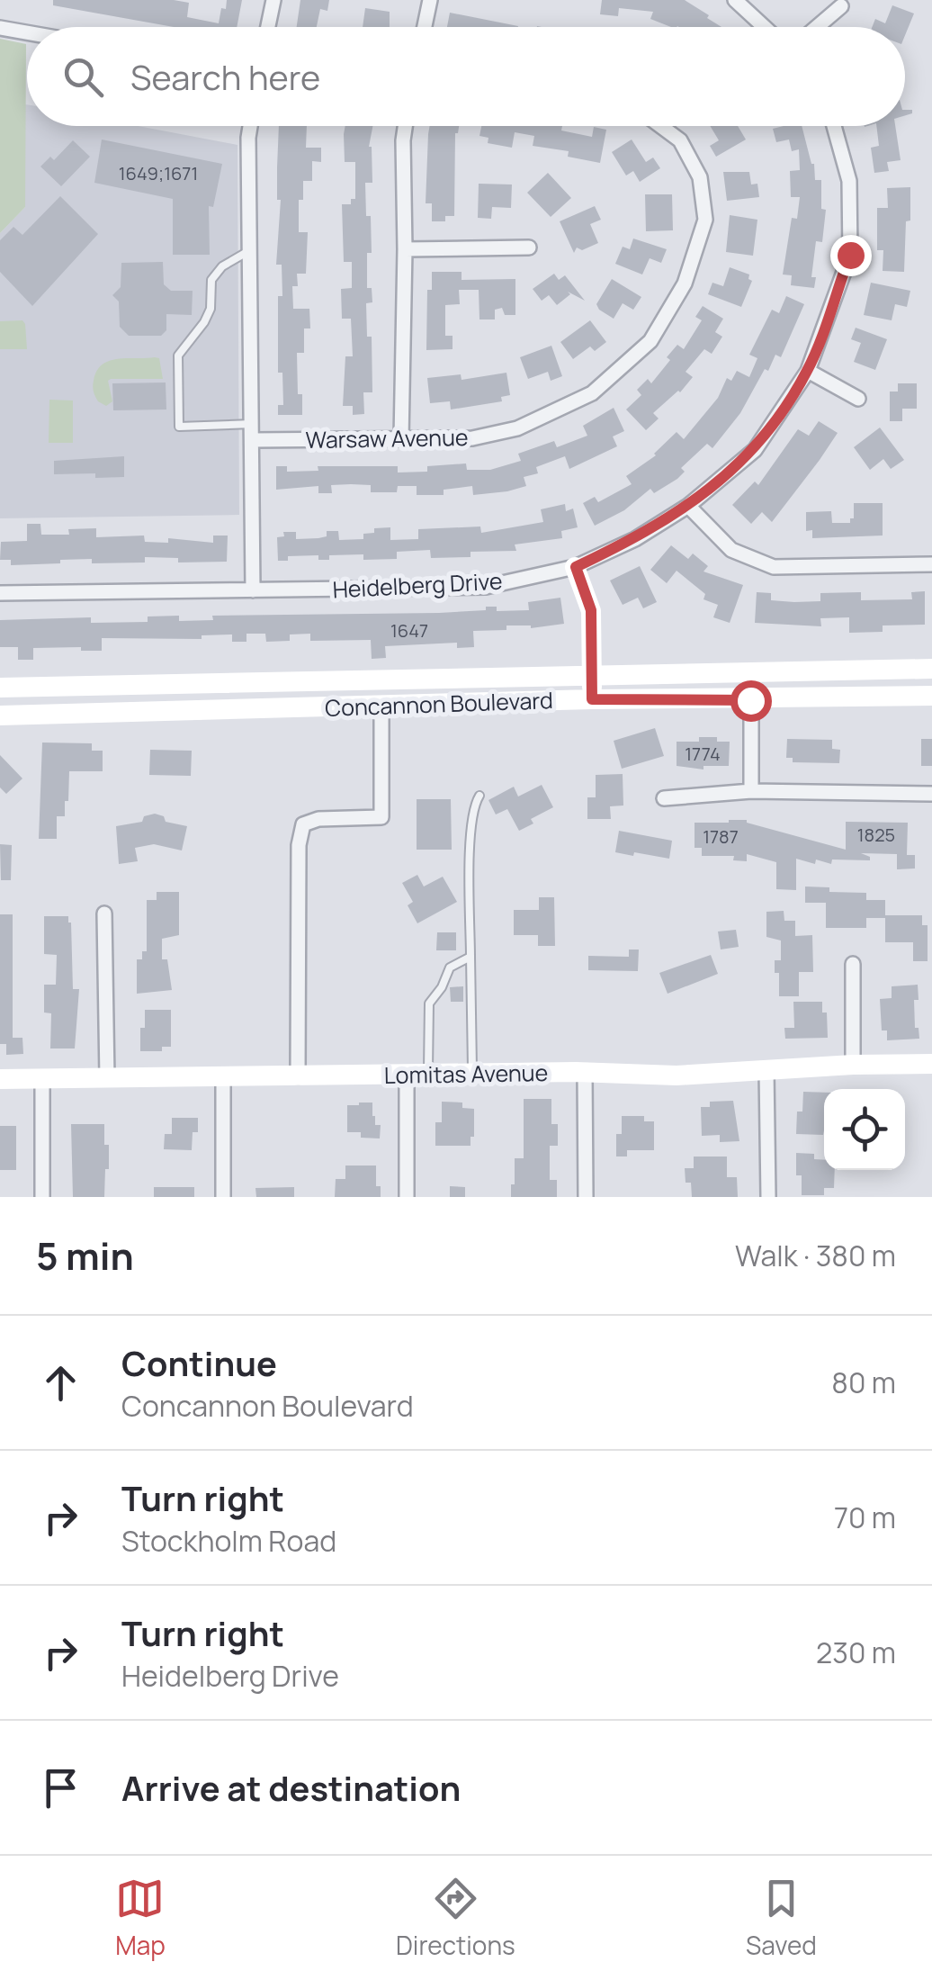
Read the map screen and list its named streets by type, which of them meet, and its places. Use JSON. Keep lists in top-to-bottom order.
{
  "streets": {
    "main road": ["Concannon Boulevard", "Lomitas Avenue"],
    "street": ["Warsaw Avenue", "Heidelberg Drive"]
  },
  "house_numbers": [
    "1649;1671",
    "1647",
    "1774",
    "1825",
    "1787"
  ],
  "page": {
    "search": "Search here",
    "heading": ["5 min", "Walk · 380 m"],
    "list": [
      ["Continue", "Concannon Boulevard", "80 m"],
      ["Turn right", "Stockholm Road", "70 m"],
      ["Turn right", "Heidelberg Drive", "230 m"],
      "Arrive at destination"
    ],
    "nav": ["Map", "Directions", "Saved"]
  }
}
